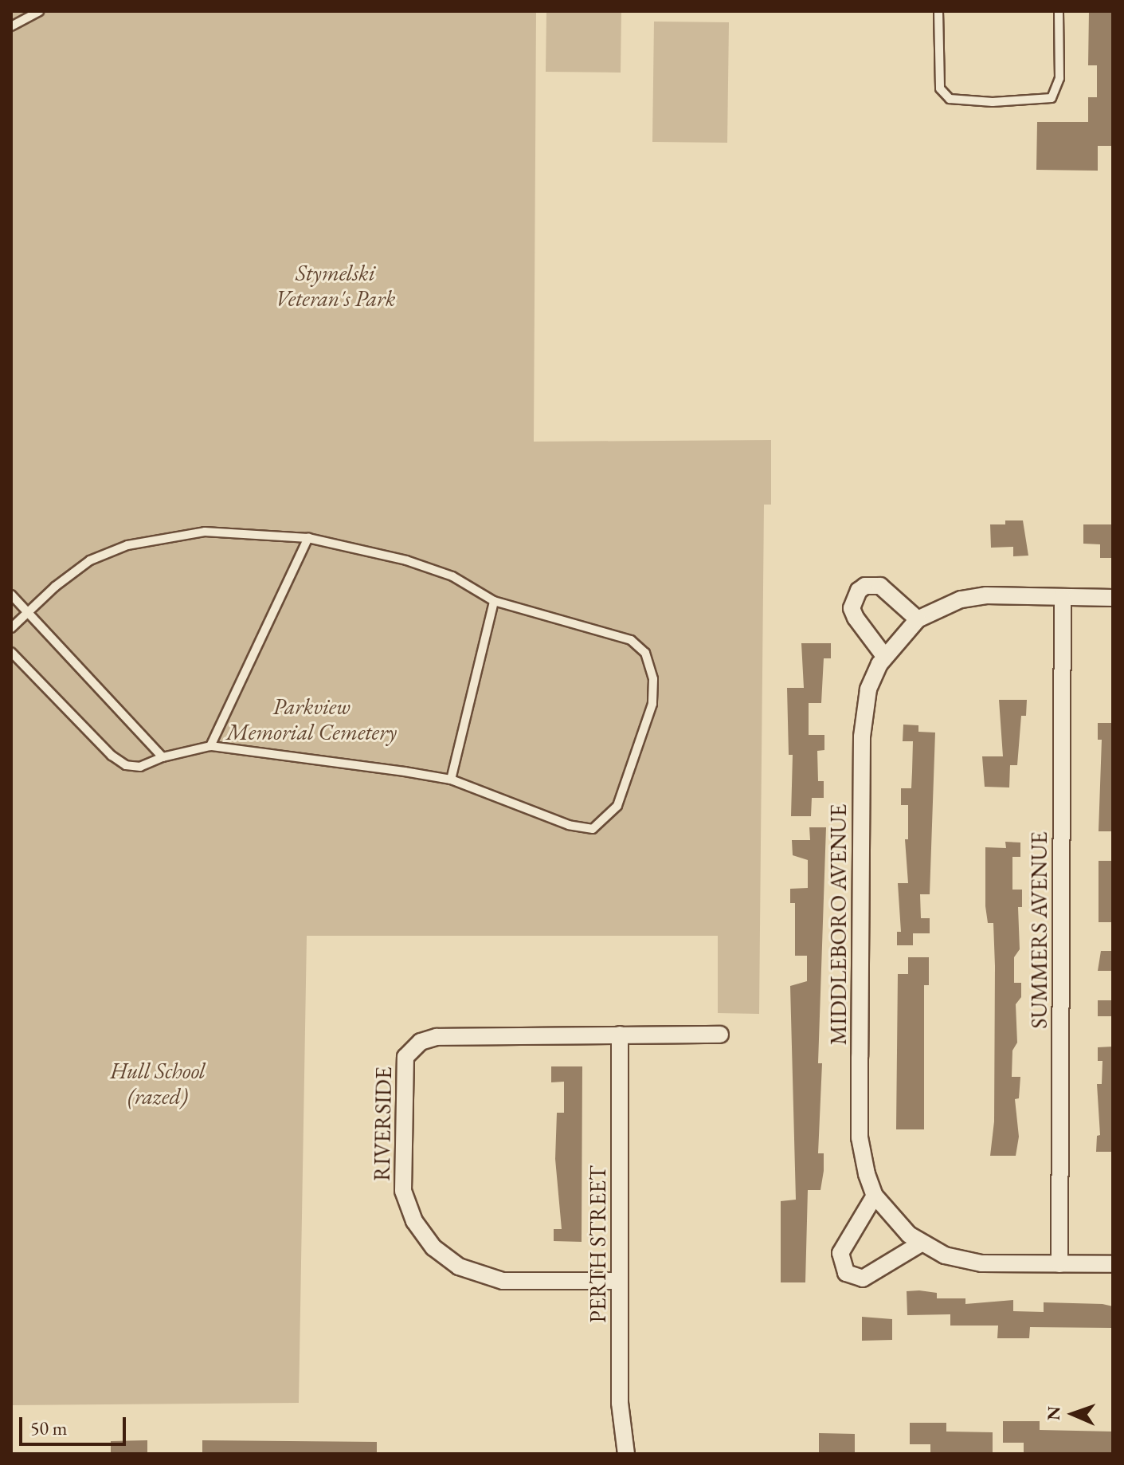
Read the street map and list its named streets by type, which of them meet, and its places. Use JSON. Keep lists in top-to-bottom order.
{
  "streets": {
    "street": [
      "MIDDLEBORO AVENUE",
      "SUMMERS AVENUE",
      "RIVERSIDE",
      "PERTH STREET"
    ]
  },
  "crossings": [
    ["MIDDLEBORO AVENUE", "SUMMERS AVENUE"],
    ["RIVERSIDE", "PERTH STREET"]
  ],
  "parks": ["Stymelski Veteran's Park", "Parkview Memorial Cemetery", "Hull School (razed)"],
  "scale_bar": "50 m",
  "north": "left"
}
